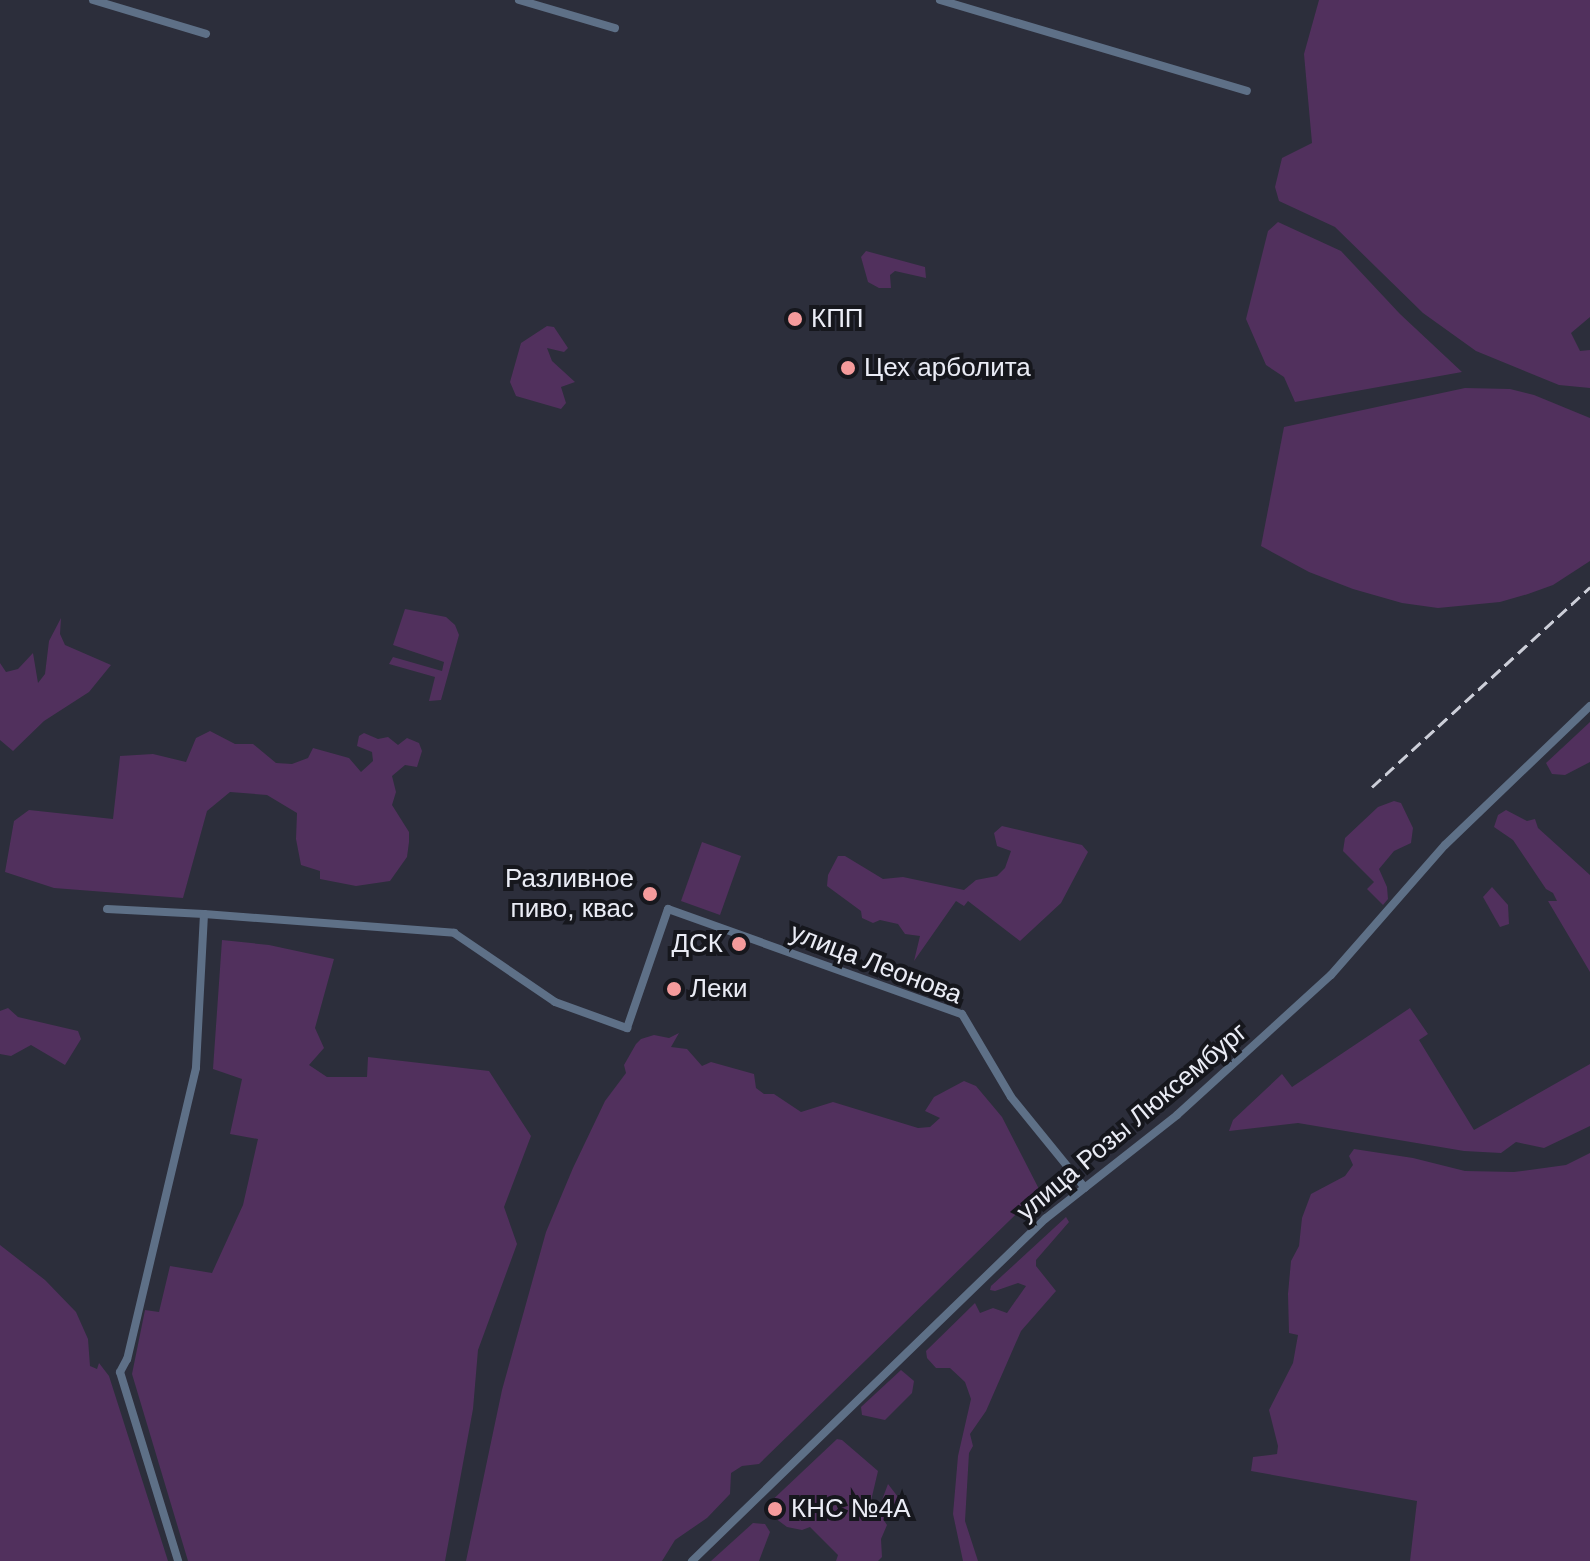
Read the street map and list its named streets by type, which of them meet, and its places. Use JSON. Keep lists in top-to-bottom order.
{
  "streets": {
    "street": ["улица Леонова", "улица Розы Люксембург"]
  },
  "crossings": [
    ["улица Леонова", "улица Розы Люксембург"]
  ],
  "places": [
    "КПП",
    "Цех арболита",
    "Разливное пиво, квас",
    "ДСК",
    "Леки",
    "КНС №4А"
  ]
}
